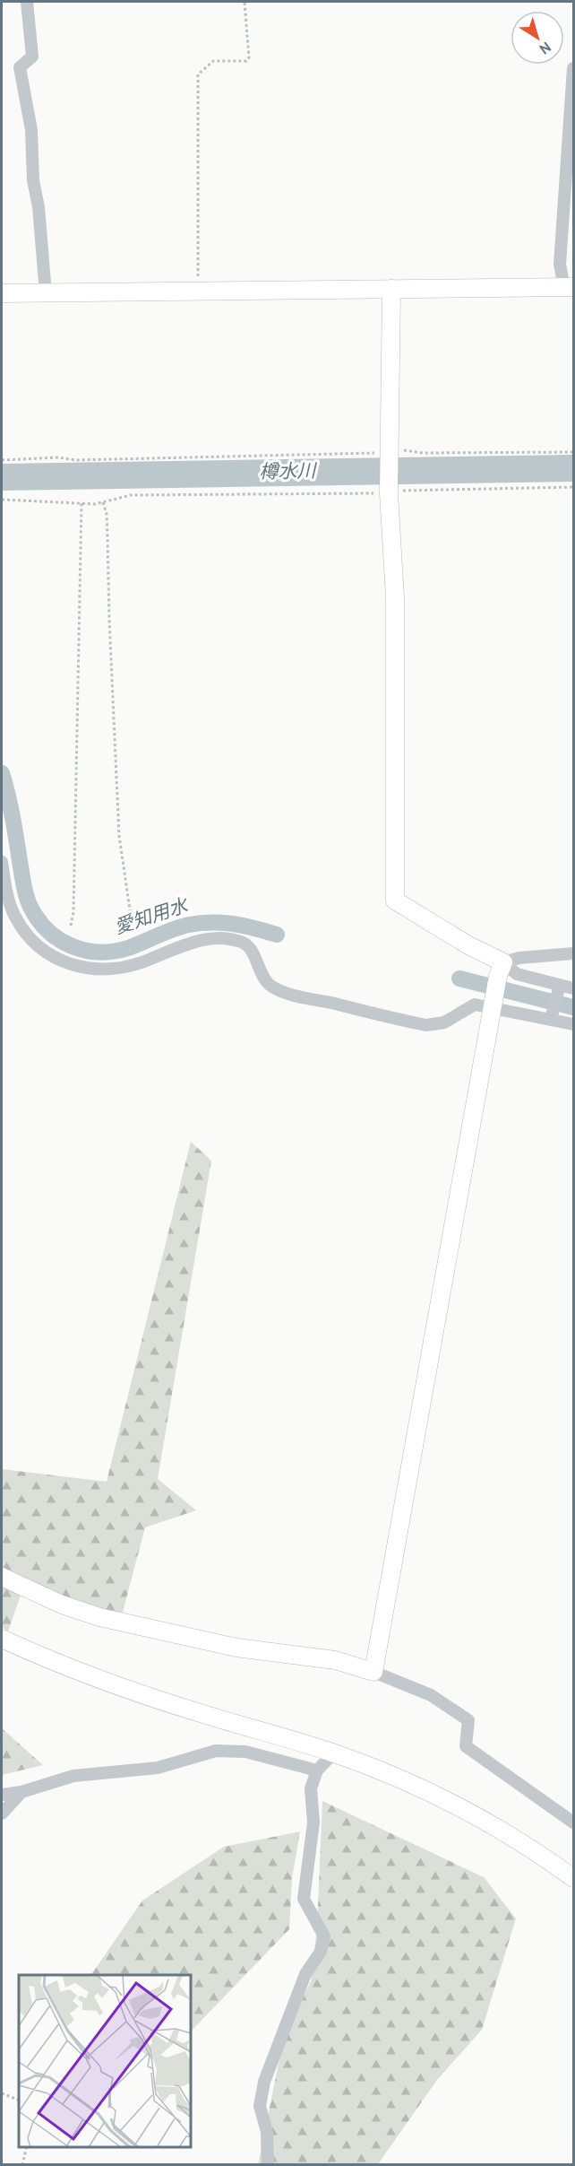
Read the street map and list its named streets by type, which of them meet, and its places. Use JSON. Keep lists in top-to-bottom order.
{
  "water": ["樽水川", "愛知用水"],
  "north": "bottom right"
}
